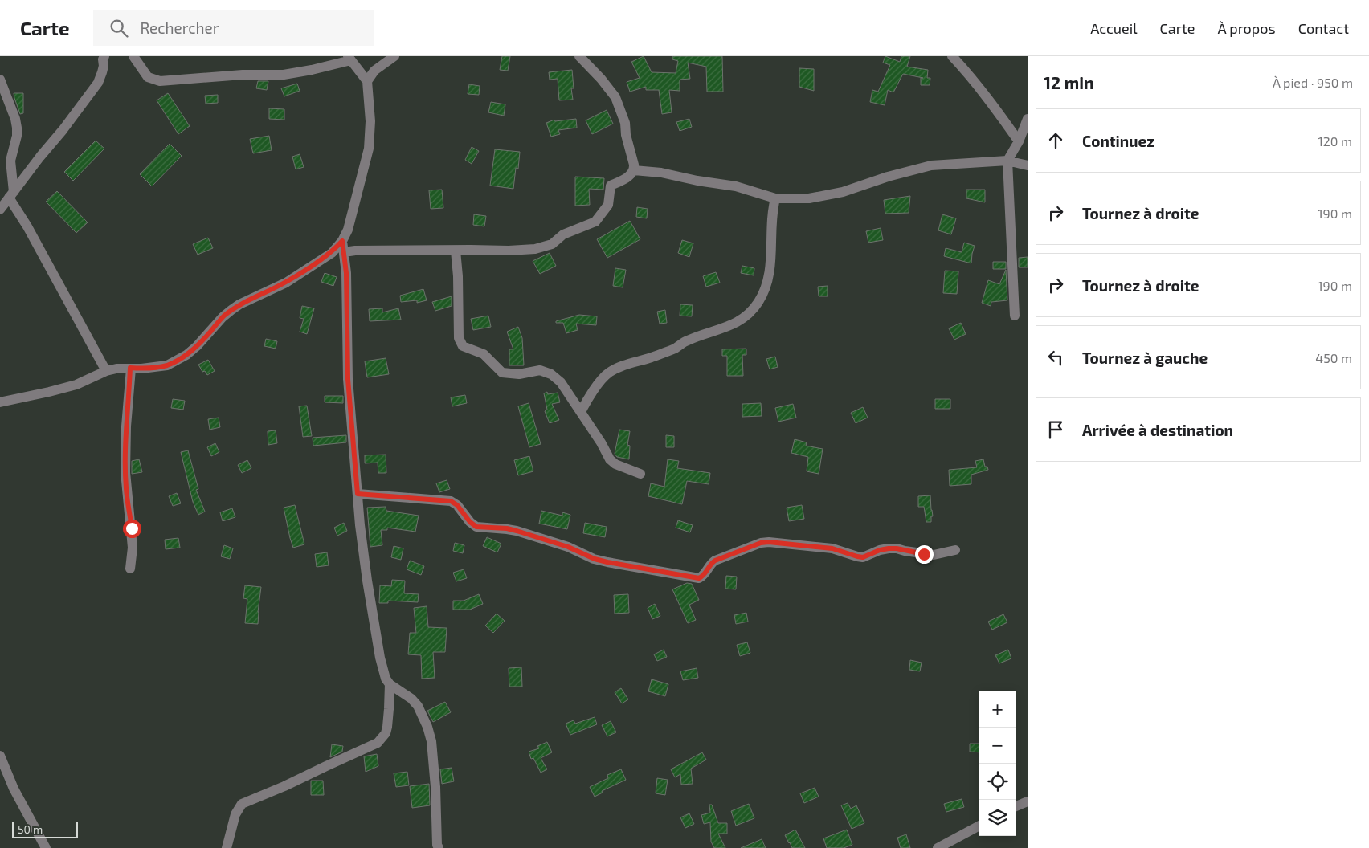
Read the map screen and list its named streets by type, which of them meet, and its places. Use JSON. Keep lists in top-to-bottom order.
{
  "scale_bar": "50 m",
  "page": {
    "header": "Carte",
    "search": "Rechercher",
    "nav": [
      "Accueil",
      "Carte",
      "À propos",
      "Contact"
    ],
    "heading": ["12 min", "À pied · 950 m"],
    "list": [
      ["Continuez", "120 m"],
      ["Tournez à droite", "190 m"],
      ["Tournez à droite", "190 m"],
      ["Tournez à gauche", "450 m"],
      "Arrivée à destination"
    ],
    "map_buttons": ["+", "−"],
    "scale": "50 m"
  }
}
